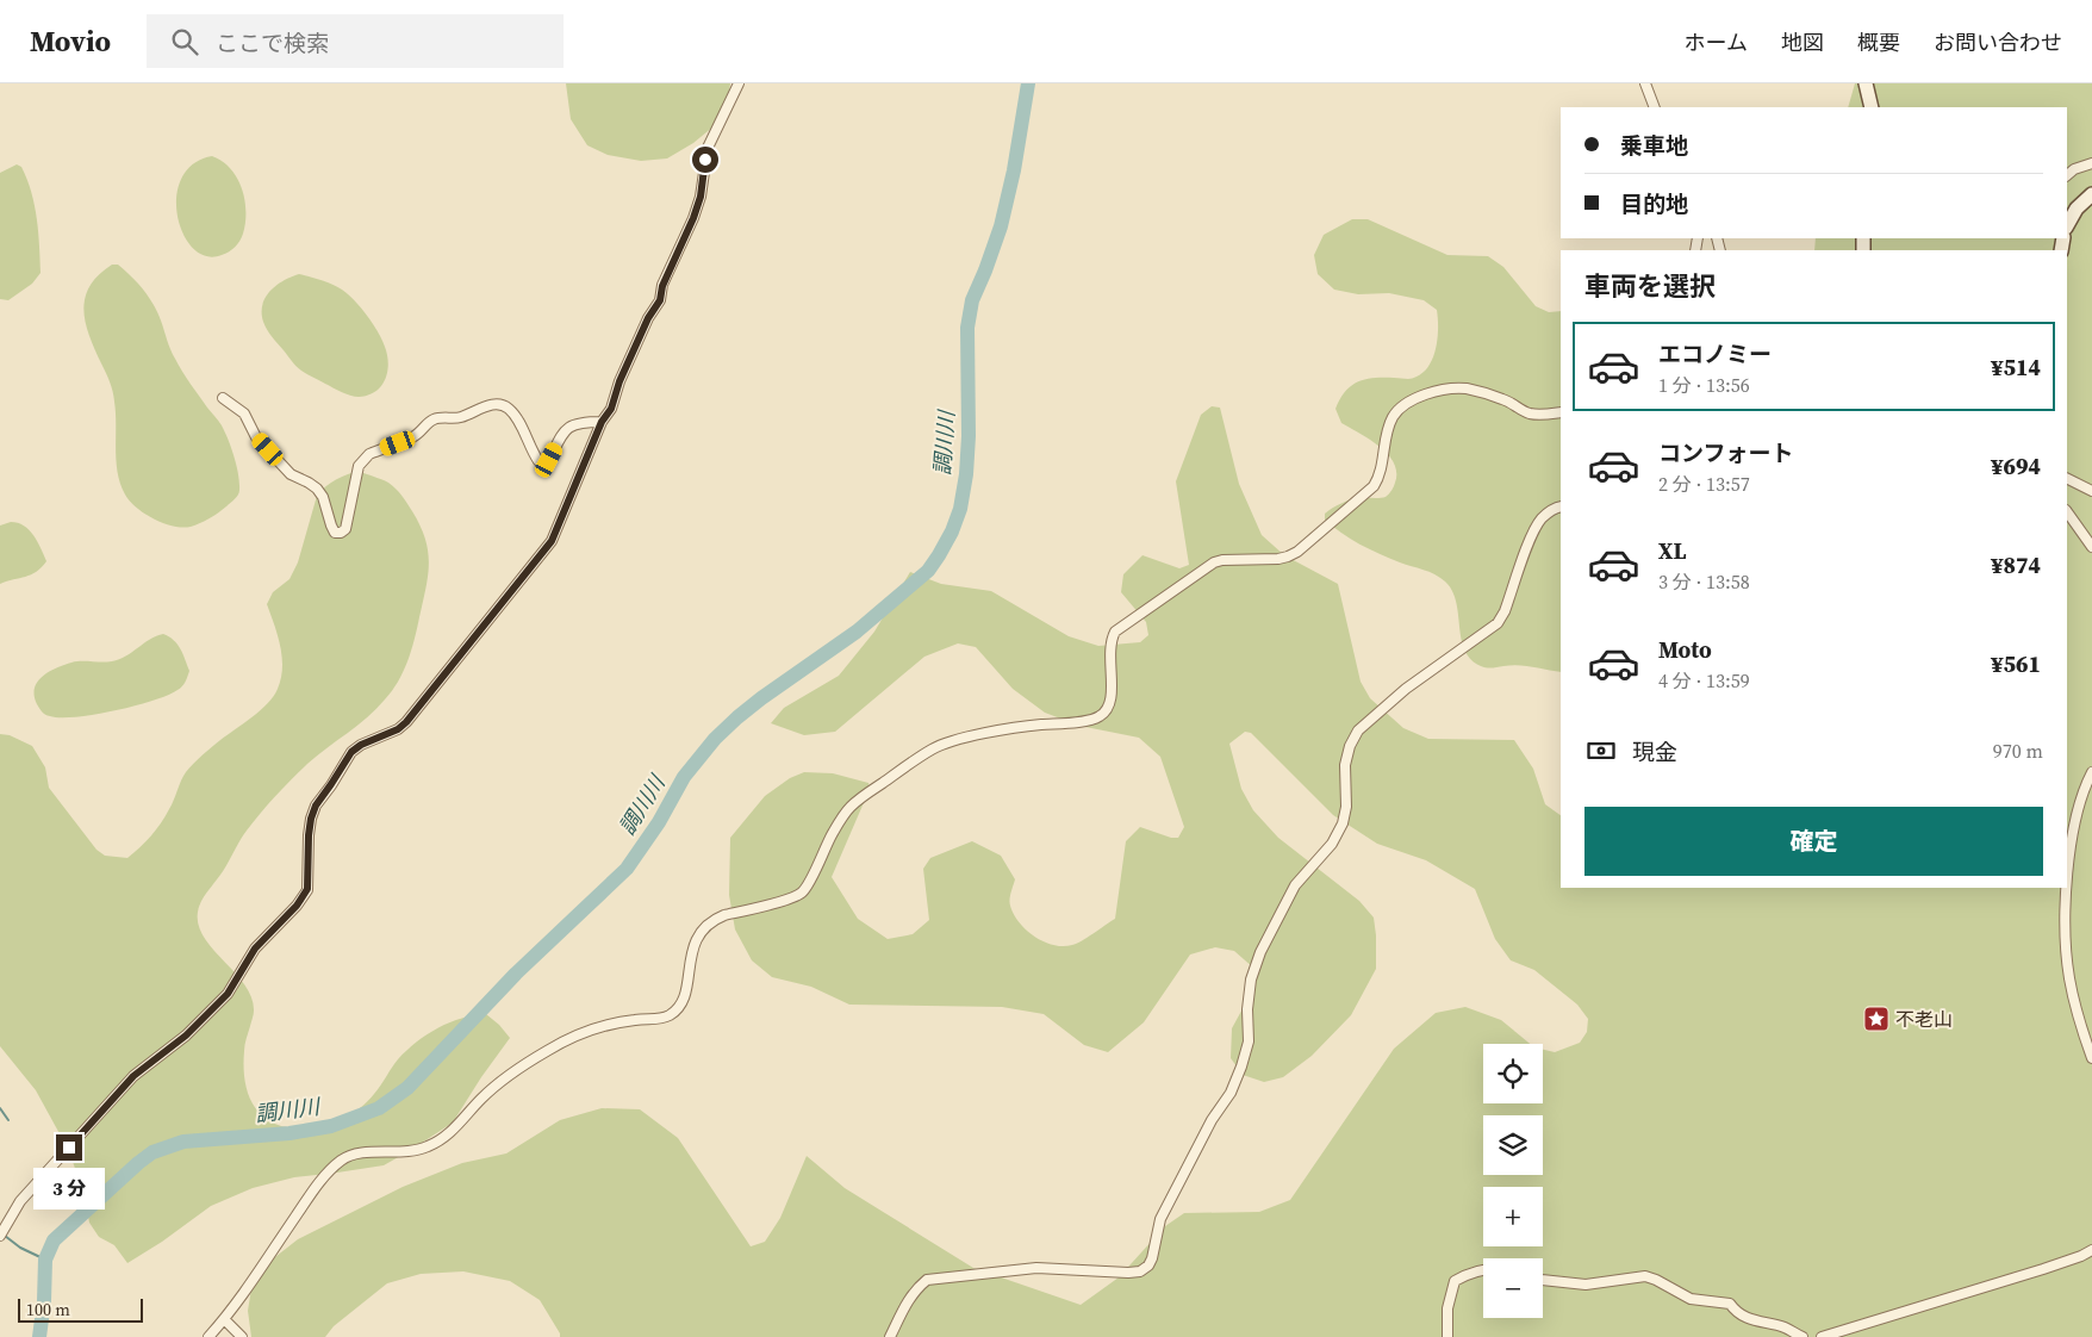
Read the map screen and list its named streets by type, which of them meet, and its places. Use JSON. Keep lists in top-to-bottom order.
{
  "water": ["調川川"],
  "places": {
    "place": ["不老山"]
  },
  "scale_bar": "100 m",
  "page": {
    "header": "Movio",
    "search": "ここで検索",
    "nav": [
      "ホーム",
      "地図",
      "概要",
      "お問い合わせ"
    ],
    "banner": ["乗車地", "目的地"],
    "heading": "車両を選択",
    "list": [
      {
        "name": "エコノミー",
        "note": "1 分 · 13:56",
        "value": "¥514"
      },
      {
        "name": "コンフォート",
        "note": "2 分 · 13:57",
        "value": "¥694"
      },
      {
        "name": "XL",
        "note": "3 分 · 13:58",
        "value": "¥874"
      },
      {
        "name": "Moto",
        "note": "4 分 · 13:59",
        "value": "¥561"
      }
    ],
    "pay": ["現金", "970 m"],
    "buttons": "確定",
    "map_buttons": ["+", "−"],
    "bubble": "3 分",
    "scale": "100 m"
  }
}
